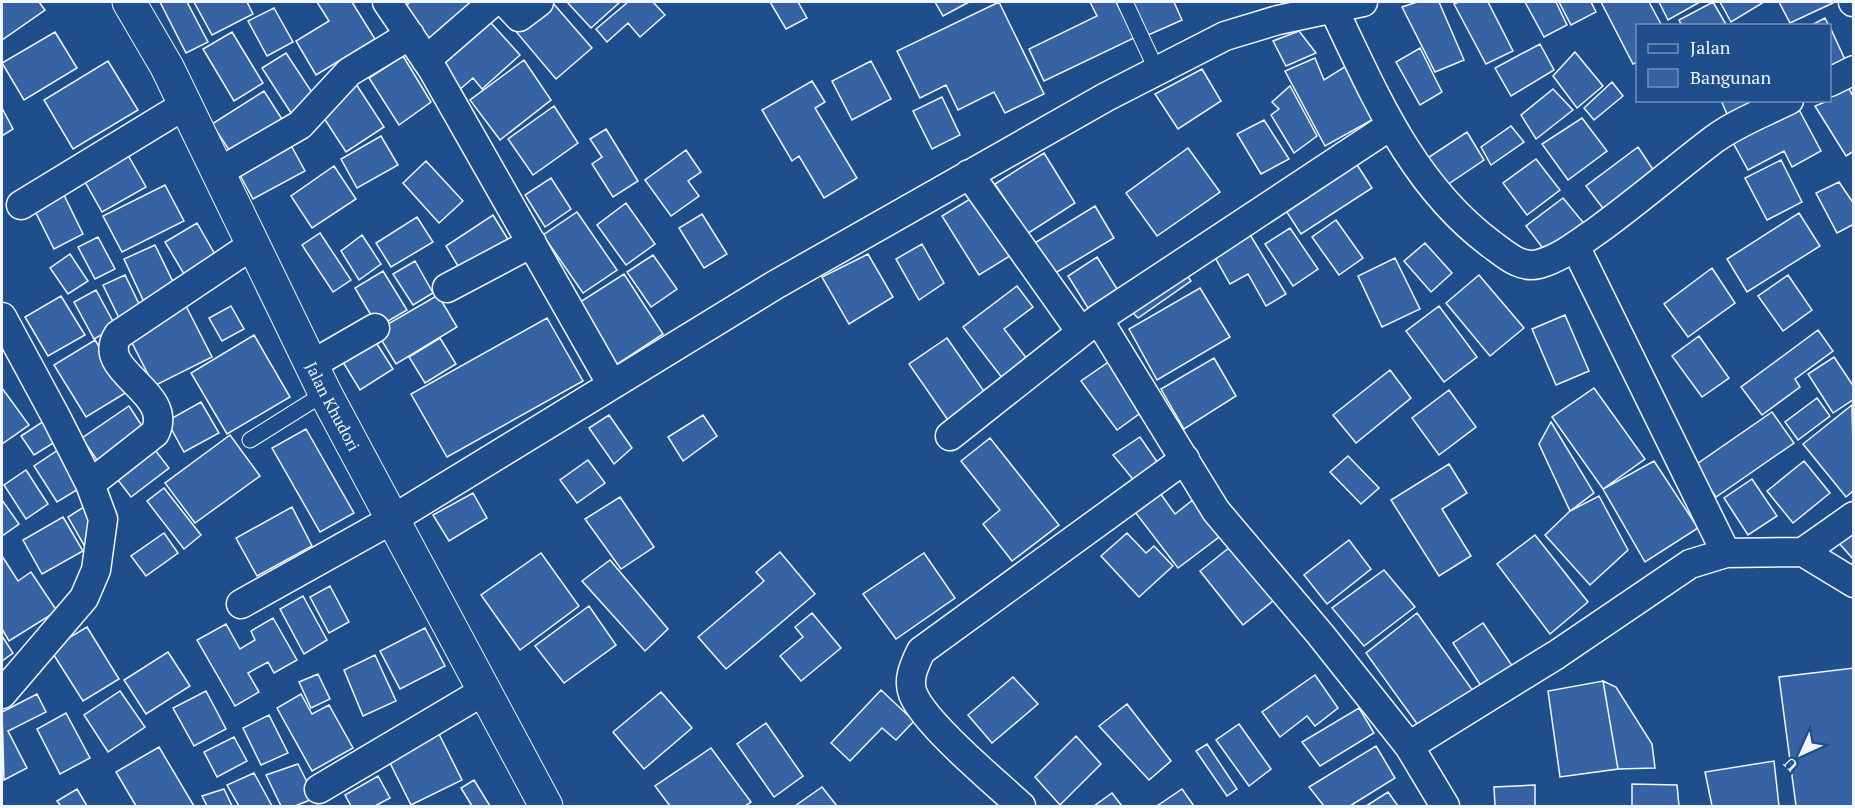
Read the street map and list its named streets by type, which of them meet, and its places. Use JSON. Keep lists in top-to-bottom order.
{
  "streets": {
    "highway": ["Jalan Khudori"]
  },
  "legend": ["Jalan", "Bangunan"],
  "north": "bottom left"
}
